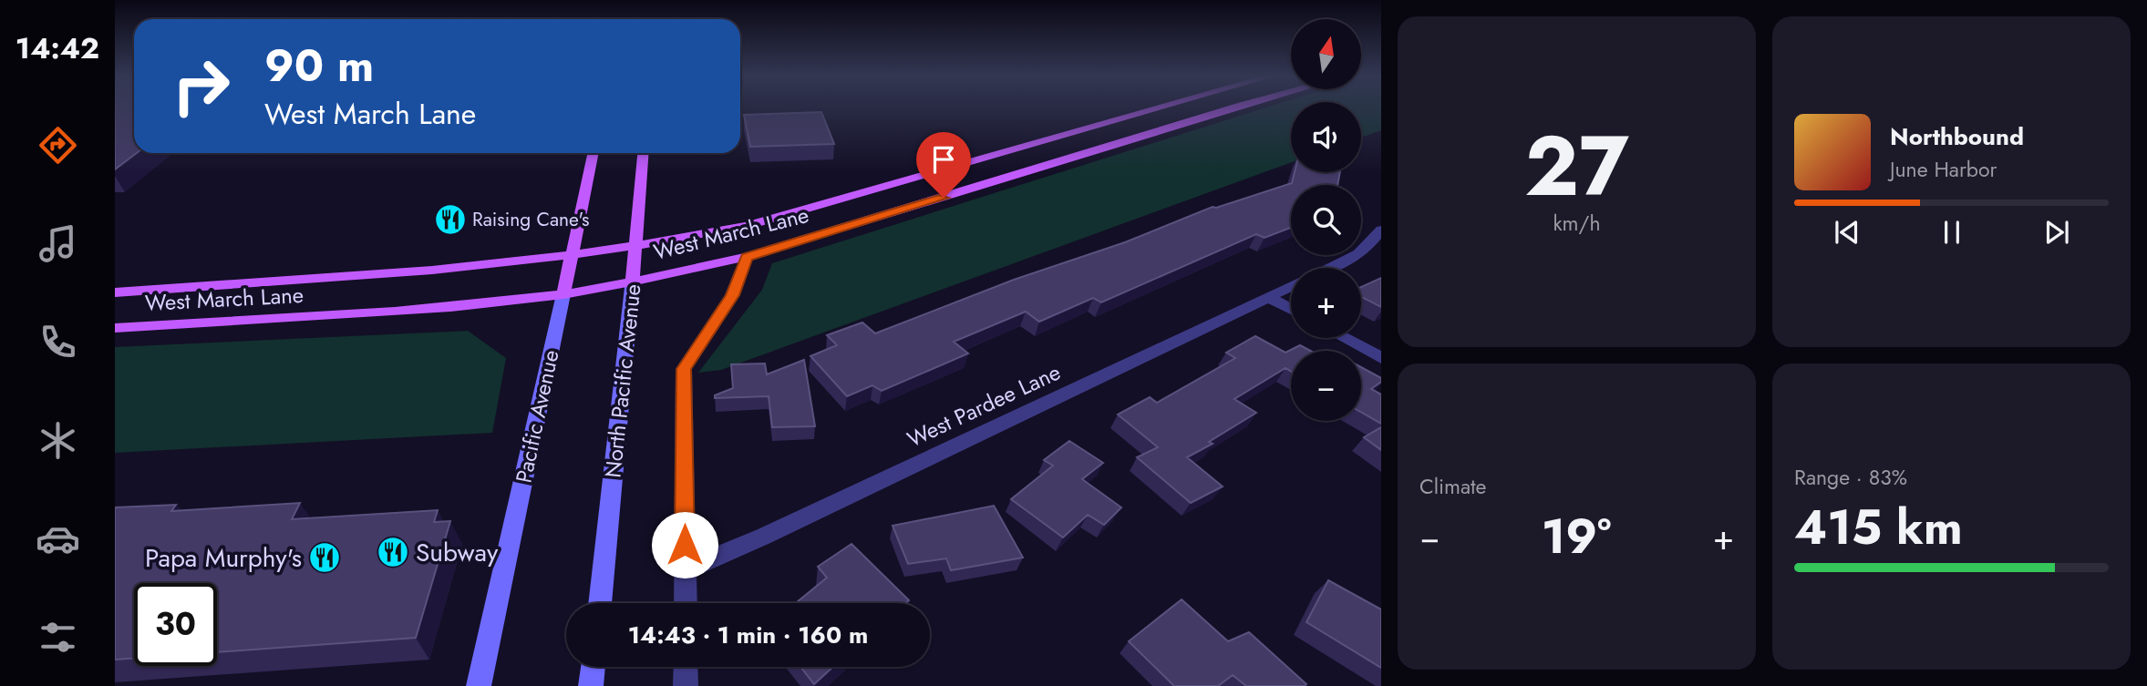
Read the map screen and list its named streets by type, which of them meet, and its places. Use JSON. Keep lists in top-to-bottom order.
{
  "streets": {
    "main road": ["West March Lane", "North Pacific Avenue", "Pacific Avenue"],
    "street": ["West Pardee Lane"]
  },
  "crossings": [
    ["West March Lane", "North Pacific Avenue"],
    ["West March Lane", "Pacific Avenue"]
  ],
  "places": {
    "restaurant": ["Raising Cane's", "Subway", "Papa Murphy's"]
  },
  "north": "top",
  "page": {
    "tabs": "14:42",
    "tile": [
      ["27", "km/h"],
      "Climate",
      ["Range · 83%", "415 km"]
    ],
    "map_buttons": ["+", "−"],
    "turn": ["90 m", "West March Lane"],
    "song": ["Northbound", "June Harbor"],
    "heat": ["−", "19°", "+"],
    "limit": "30",
    "trip": "14:43 · 1 min · 160 m"
  }
}
